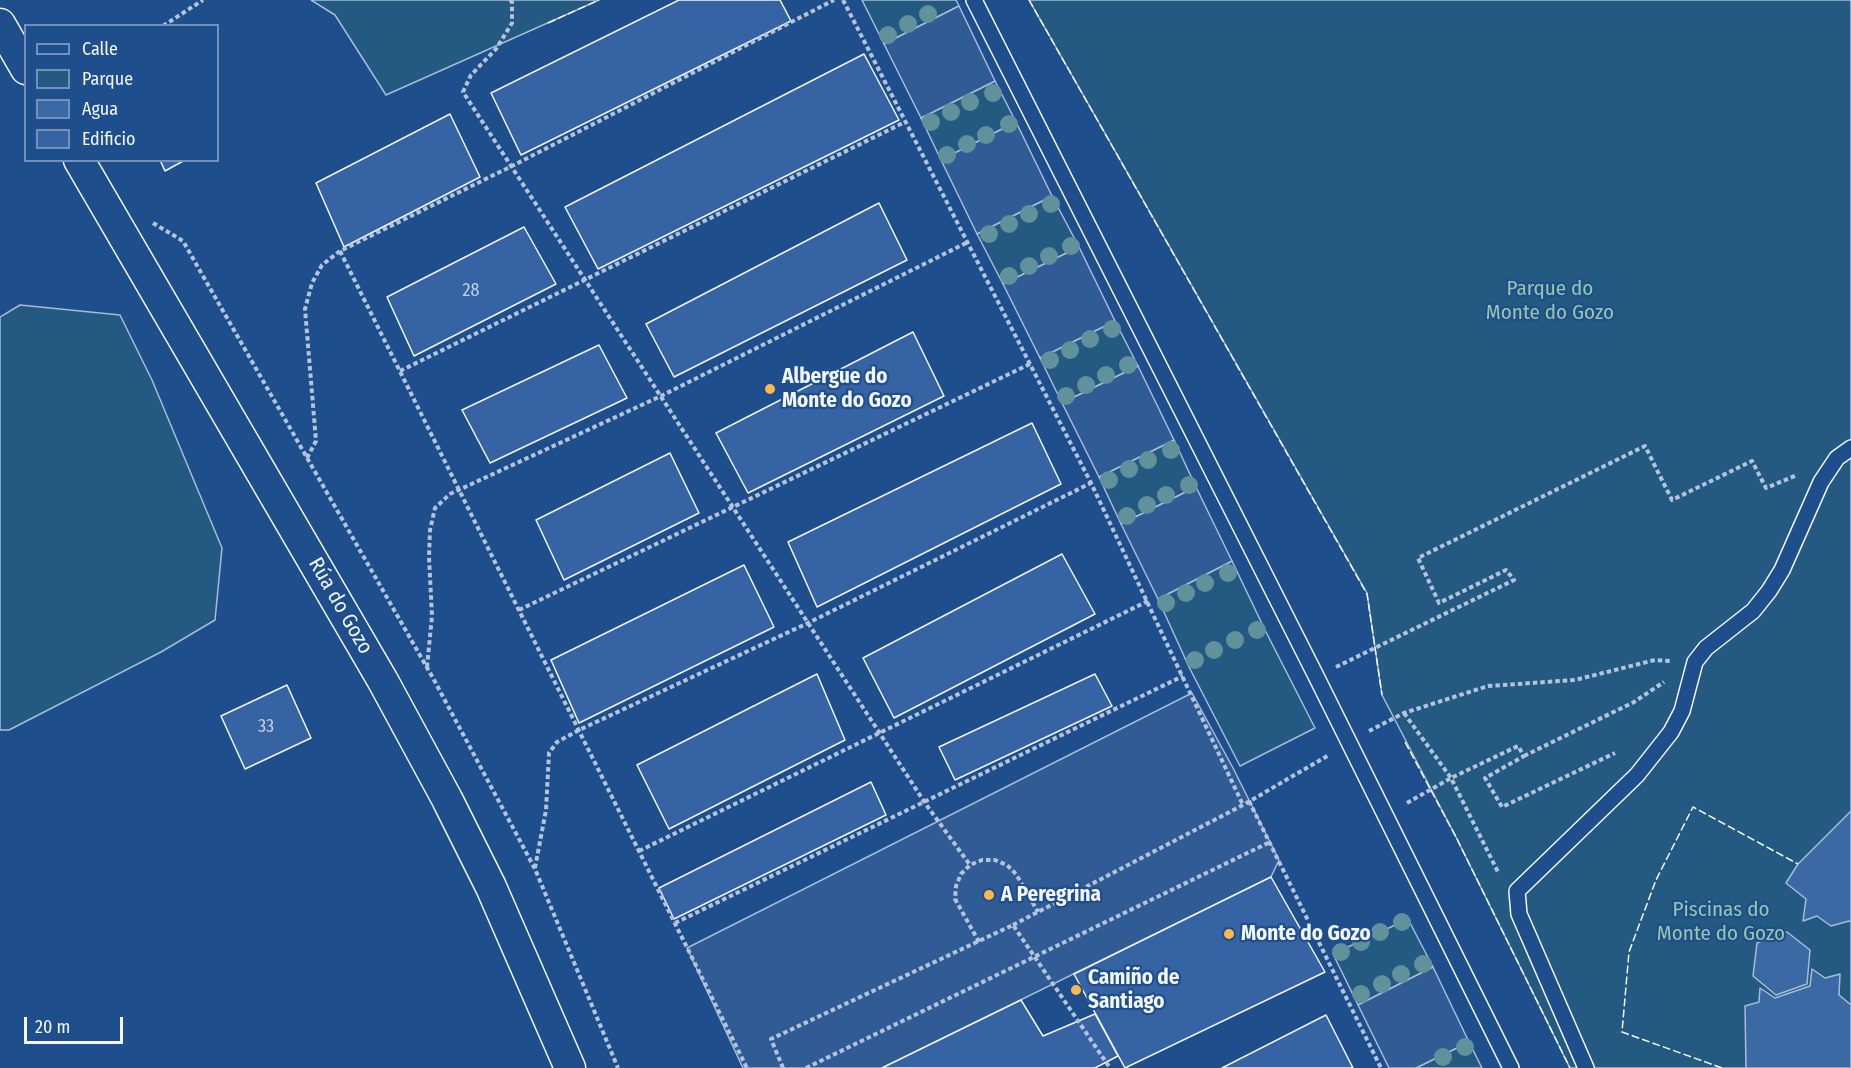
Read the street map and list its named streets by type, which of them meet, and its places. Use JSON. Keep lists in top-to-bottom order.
{
  "streets": {
    "street": ["Rúa do Gozo"]
  },
  "parks": ["Parque do Monte do Gozo", "Piscinas do Monte do Gozo"],
  "places": [
    "Albergue do Monte do Gozo",
    "A Peregrina",
    "Monte do Gozo",
    "Camiño de Santiago"
  ],
  "house_numbers": ["28", "33"],
  "legend": [
    "Calle",
    "Parque",
    "Agua",
    "Edificio"
  ],
  "scale_bar": "20 m"
}
